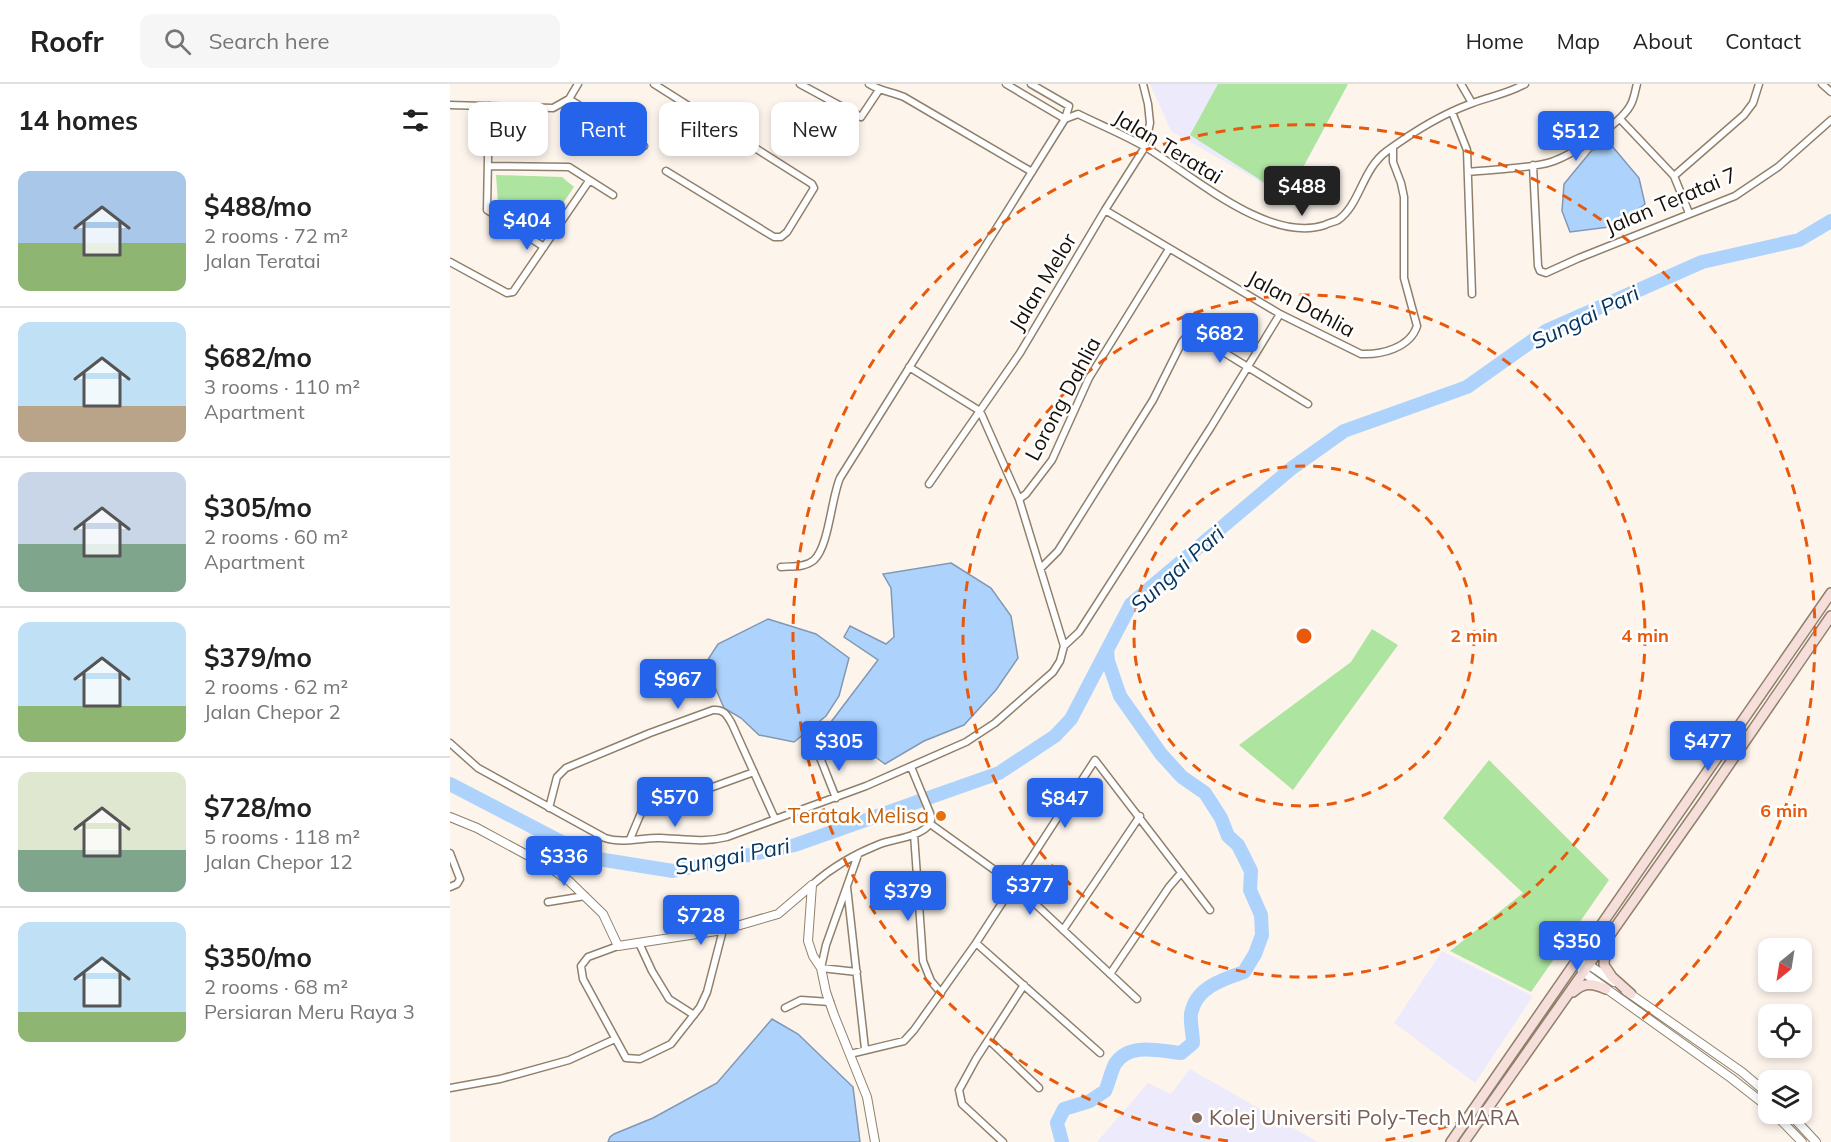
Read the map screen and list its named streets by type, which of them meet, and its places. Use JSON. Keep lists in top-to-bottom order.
{
  "streets": {
    "street": [
      "Jalan Teratai",
      "Jalan Teratai 7",
      "Jalan Melor",
      "Jalan Dahlia",
      "Lorong Dahlia"
    ]
  },
  "crossings": [
    ["Jalan Teratai", "Jalan Melor"],
    ["Jalan Teratai", "Jalan Dahlia"],
    ["Jalan Melor", "Jalan Dahlia"],
    ["Jalan Dahlia", "Lorong Dahlia"]
  ],
  "water": ["Sungai Pari"],
  "places": ["Teratak Melisa", "Kolej Universiti Poly-Tech MARA"],
  "north": "bottom left",
  "page": {
    "header": "Roofr",
    "search": "Search here",
    "nav": [
      "Home",
      "Map",
      "About",
      "Contact"
    ],
    "heading": "14 homes",
    "chip": [
      "Buy",
      "Rent",
      "Filters",
      "New"
    ],
    "price": [
      "$512",
      "$488",
      "$404",
      "$682",
      "$967",
      "$305",
      "$477",
      "$570",
      "$847",
      "$336",
      "$377",
      "$379",
      "$728",
      "$350"
    ],
    "list": [
      {
        "name": "$488/mo",
        "note": "2 rooms · 72 m² · Jalan Teratai"
      },
      {
        "name": "$682/mo",
        "note": "3 rooms · 110 m² · Apartment"
      },
      {
        "name": "$305/mo",
        "note": "2 rooms · 60 m² · Apartment"
      },
      {
        "name": "$379/mo",
        "note": "2 rooms · 62 m² · Jalan Chepor 2"
      },
      {
        "name": "$728/mo",
        "note": "5 rooms · 118 m² · Jalan Chepor 12"
      },
      {
        "name": "$350/mo",
        "note": "2 rooms · 68 m² · Persiaran Meru Raya 3"
      }
    ]
  },
  "rings": ["2 min", "4 min", "6 min"]
}
